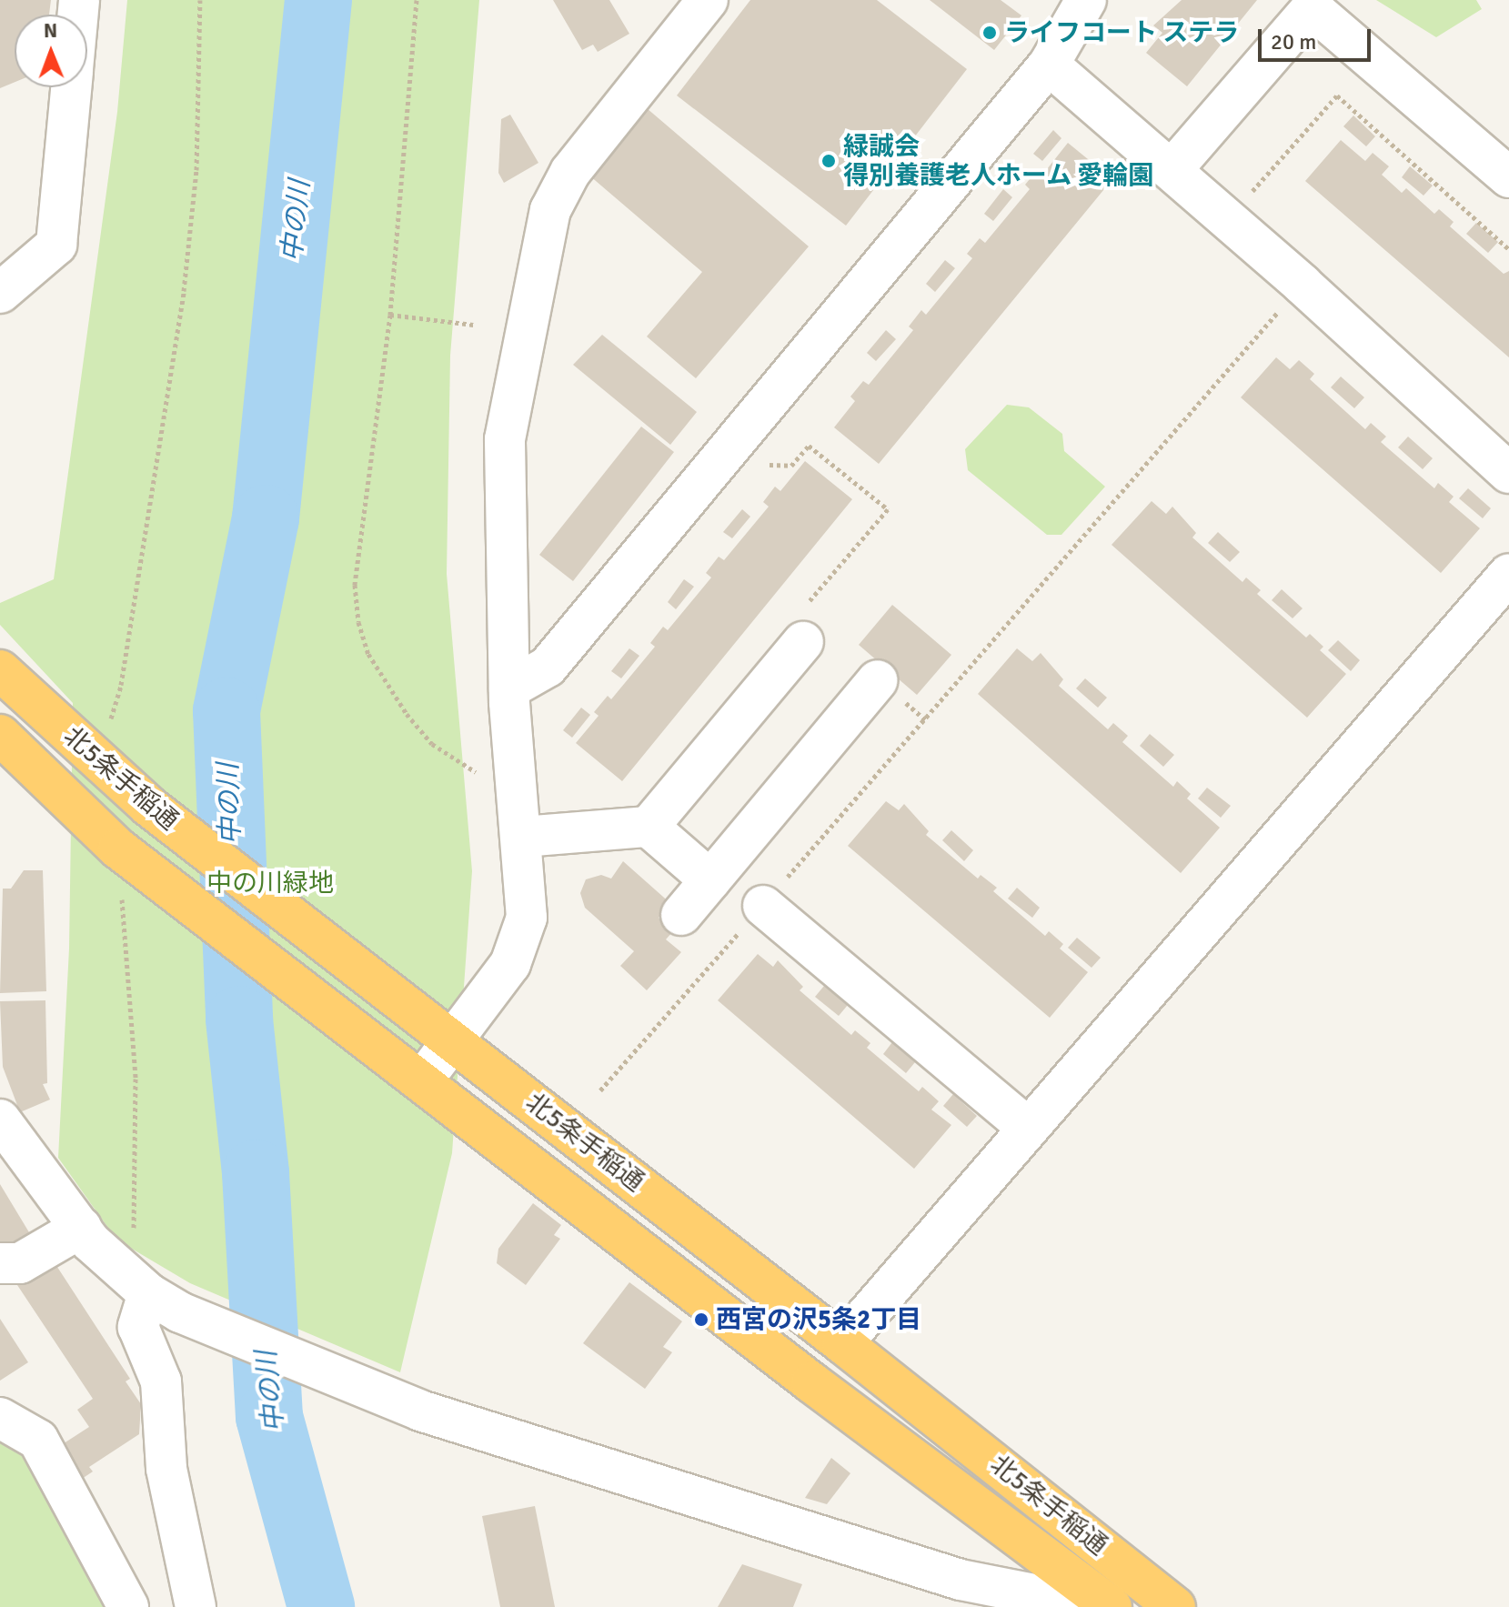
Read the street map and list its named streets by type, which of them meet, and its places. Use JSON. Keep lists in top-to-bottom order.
{
  "streets": {
    "highway": ["北5条手稲通"]
  },
  "water": ["中の川"],
  "parks": ["中の川緑地"],
  "places": ["ライフコート ステラ", "緑誠会 得別養護老人ホーム 愛輪園", "西宮の沢5条2丁目"],
  "scale_bar": "20 m",
  "north": "top"
}
